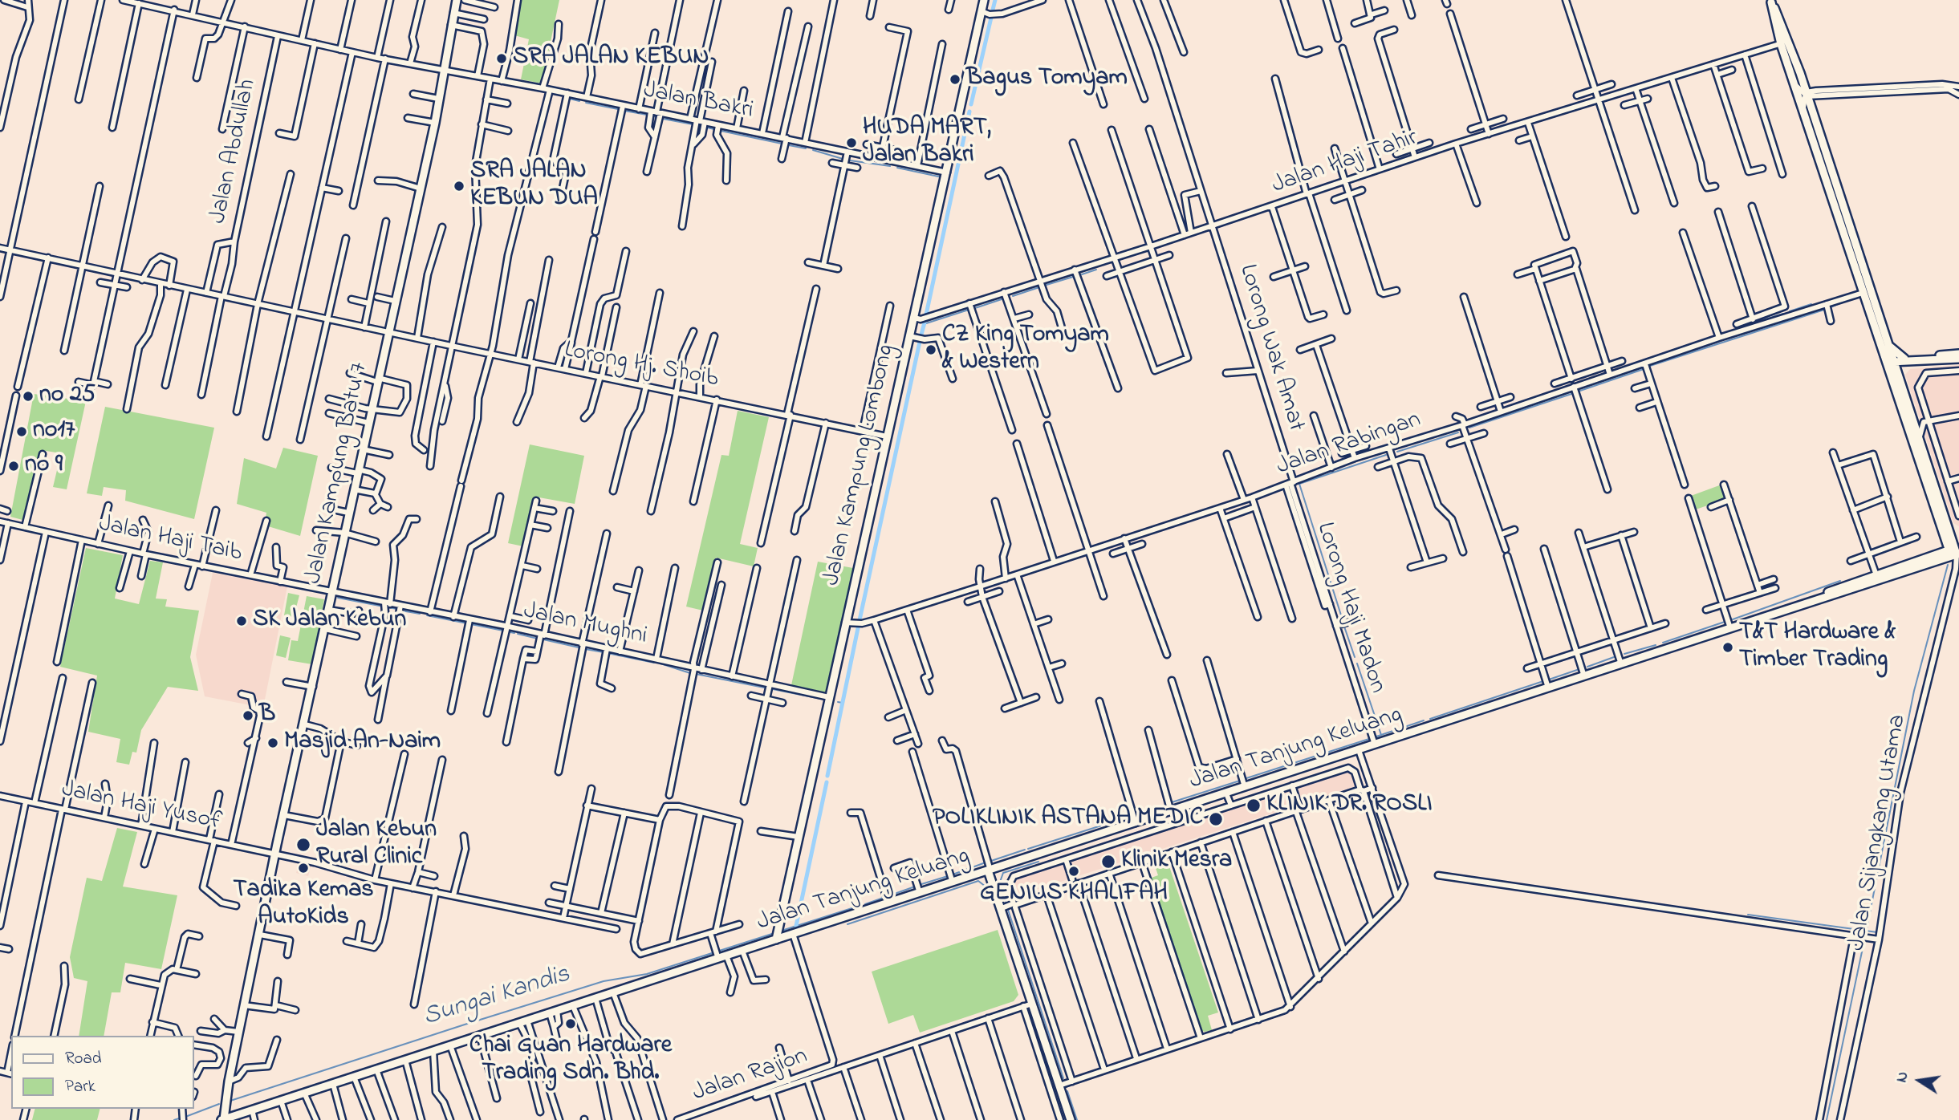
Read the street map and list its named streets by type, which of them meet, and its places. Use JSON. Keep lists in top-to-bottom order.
{
  "streets": {
    "street": [
      "Jalan Bakri",
      "Jalan Abdullah",
      "Jalan Haji Tahir",
      "Lorong Wak Amat",
      "Lorong Hj. Shoib",
      "Jalan Rabingan",
      "Jalan Kampung Lombong",
      "Jalan Kampung Batu 7",
      "Jalan Haji Taib",
      "Lorong Haji Madon",
      "Jalan Mughni",
      "Jalan Tanjung Keluang",
      "Jalan Haji Yusof",
      "Jalan Sijangkang Utama",
      "Jalan Rajion"
    ]
  },
  "crossings": [
    ["Jalan Bakri", "Jalan Abdullah"],
    ["Jalan Bakri", "Jalan Kampung Lombong"],
    ["Jalan Bakri", "Jalan Kampung Batu 7"],
    ["Jalan Haji Tahir", "Lorong Wak Amat"],
    ["Jalan Haji Tahir", "Jalan Kampung Lombong"],
    ["Lorong Wak Amat", "Jalan Rabingan"],
    ["Lorong Wak Amat", "Lorong Haji Madon"],
    ["Lorong Hj. Shoib", "Jalan Kampung Lombong"],
    ["Lorong Hj. Shoib", "Jalan Kampung Batu 7"],
    ["Jalan Rabingan", "Jalan Kampung Lombong"],
    ["Jalan Kampung Lombong", "Jalan Mughni"],
    ["Jalan Kampung Lombong", "Jalan Tanjung Keluang"],
    ["Jalan Kampung Batu 7", "Jalan Haji Taib"],
    ["Jalan Kampung Batu 7", "Jalan Mughni"],
    ["Jalan Kampung Batu 7", "Jalan Tanjung Keluang"],
    ["Jalan Kampung Batu 7", "Jalan Haji Yusof"],
    ["Jalan Haji Taib", "Jalan Mughni"],
    ["Lorong Haji Madon", "Jalan Tanjung Keluang"],
    ["Jalan Tanjung Keluang", "Jalan Sijangkang Utama"],
    ["Jalan Tanjung Keluang", "Jalan Rajion"]
  ],
  "water": ["Sungai Kandis"],
  "places": [
    "SRA JALAN KEBUN",
    "Bagus Tomyam",
    "HUDA MART, Jalan Bakri",
    "SRA JALAN KEBUN DUA",
    "CZ King Tomyam & Western",
    "no 25",
    "no17",
    "no 9",
    "SK Jalan Kebun",
    "T&T Hardware & Timber Trading",
    "B",
    "Masjid An-Naim",
    "KLINIK DR. ROSLI",
    "POLIKLINIK ASTANA MEDIC",
    "Jalan Kebun Rural Clinic",
    "Klinik Mesra",
    "Tadika Kemas AutoKids",
    "GENIUS KHALIFAH",
    "Chai Guan Hardware Trading Sdn. Bhd."
  ],
  "legend": ["Road", "Park"],
  "north": "left"
}
